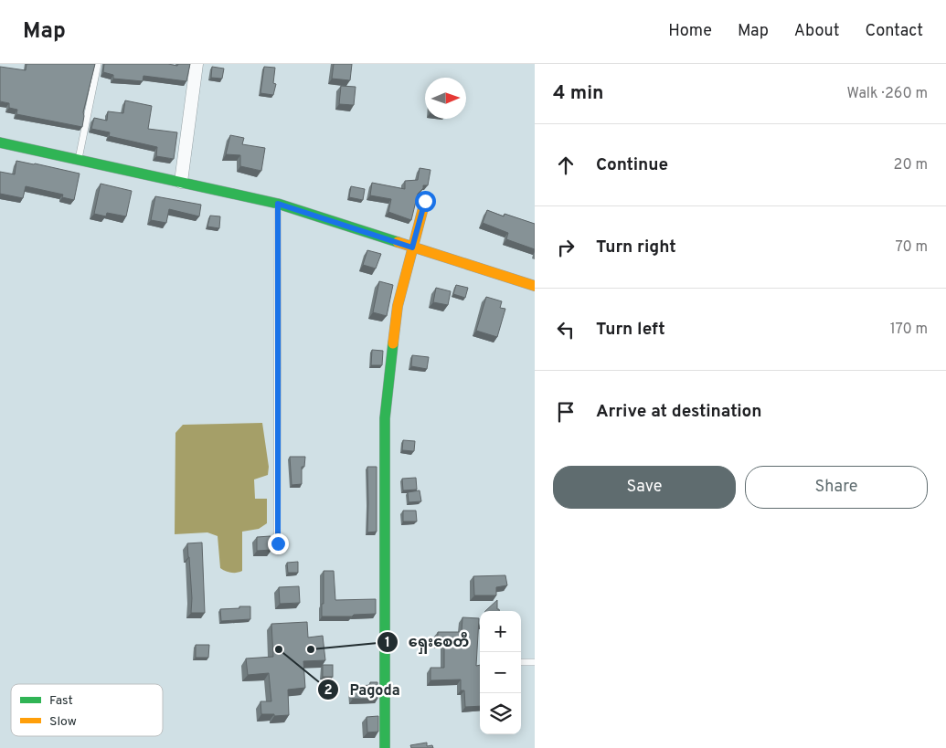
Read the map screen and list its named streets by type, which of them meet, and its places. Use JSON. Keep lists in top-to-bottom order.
{
  "places": ["Pagoda", "ရှေးစေတီ"],
  "legend": ["Fast", "Slow"],
  "north": "right",
  "page": {
    "header": "Map",
    "nav": [
      "Home",
      "Map",
      "About",
      "Contact"
    ],
    "heading": ["4 min", "Walk · 260 m"],
    "list": [
      ["Continue", "20 m"],
      ["Turn right", "70 m"],
      ["Turn left", "170 m"],
      "Arrive at destination"
    ],
    "buttons": ["Save", "Share"],
    "map_buttons": ["+", "−"]
  }
}
